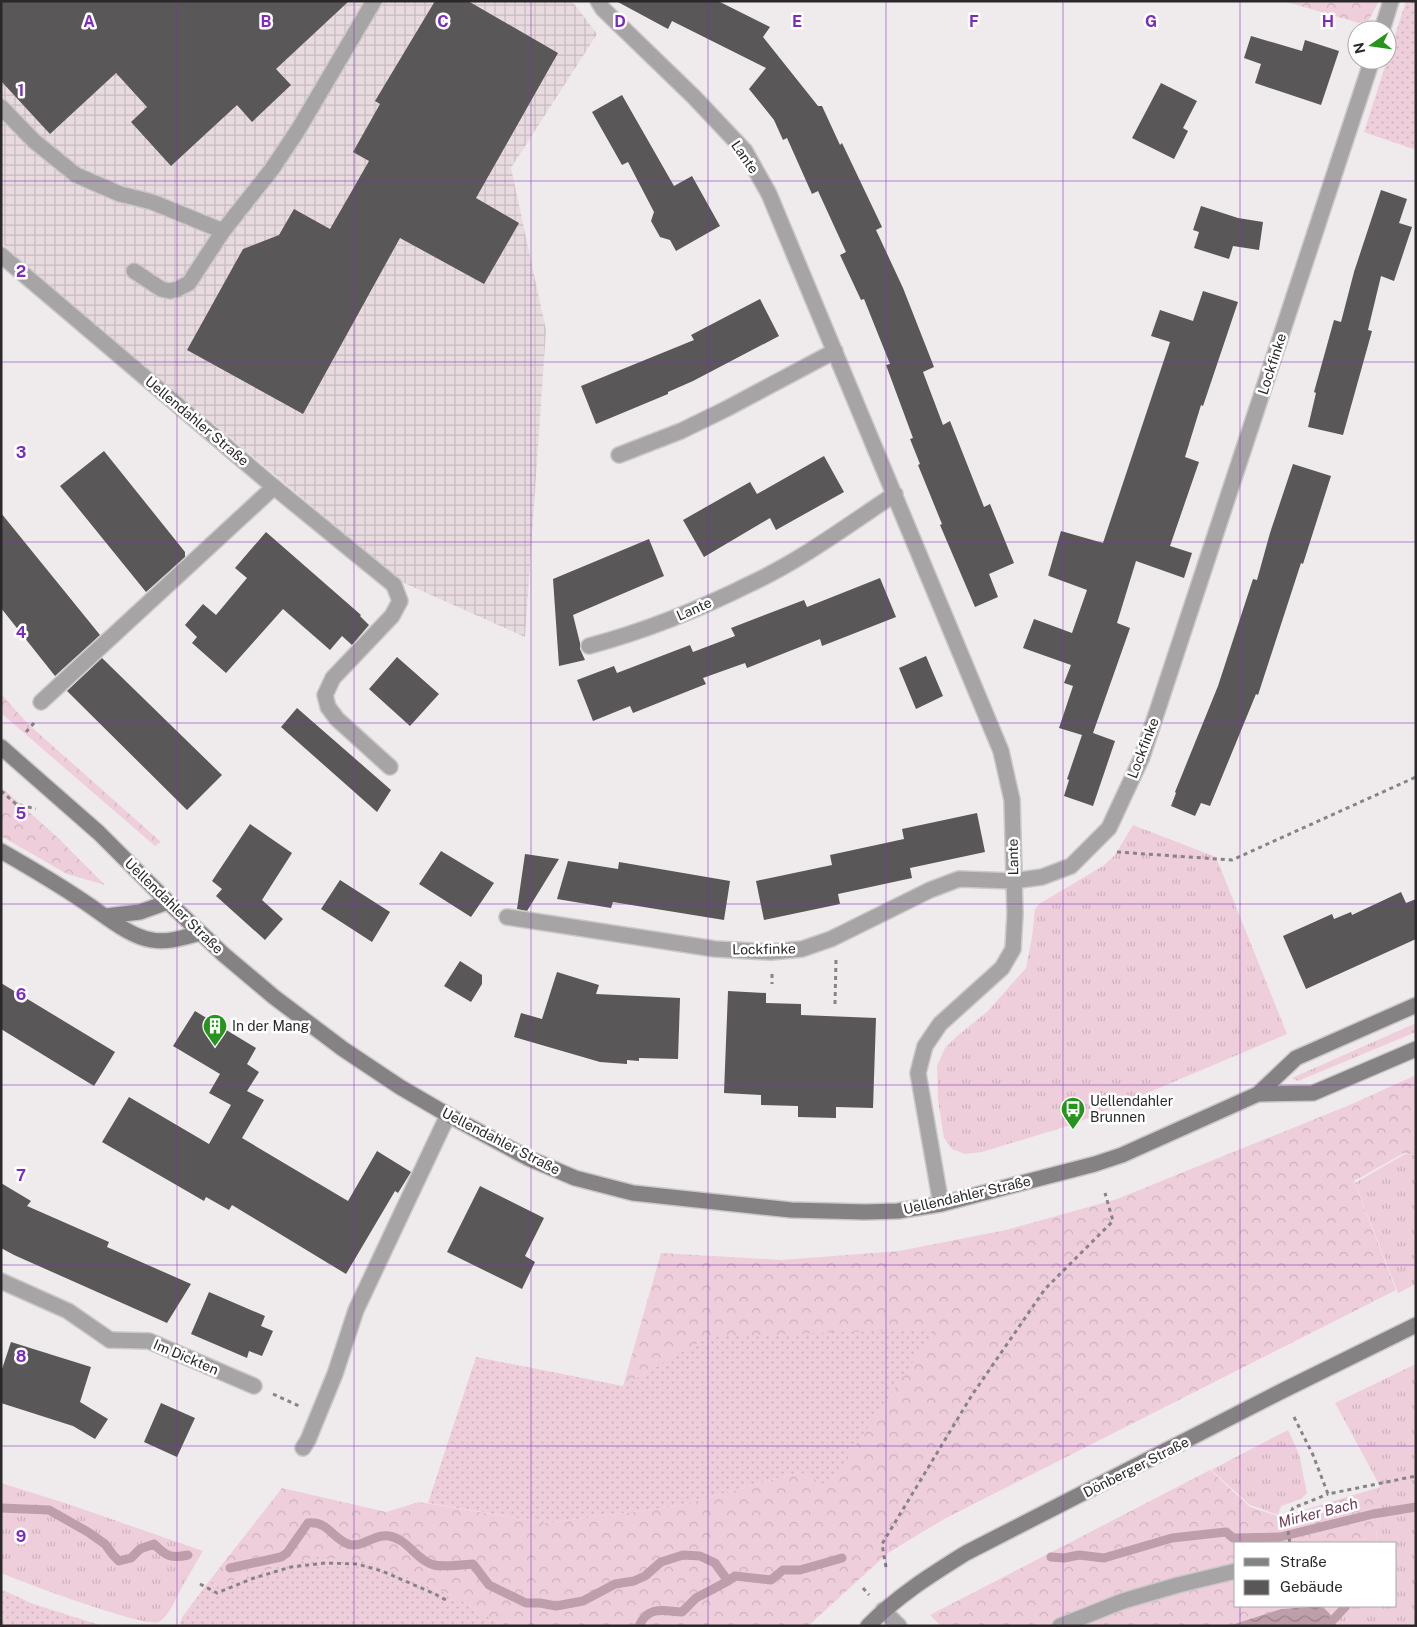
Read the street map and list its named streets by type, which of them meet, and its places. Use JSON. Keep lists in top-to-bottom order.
{
  "streets": {
    "main road": ["Uellendahler Straße", "Dönberger Straße"],
    "street": ["Lante", "Lockfinke", "Im Dickten"]
  },
  "crossings": [
    ["Lante", "Lockfinke"],
    ["Lante", "Uellendahler Straße"]
  ],
  "water": ["Mirker Bach"],
  "places": {
    "building": ["In der Mang"],
    "bus stop": ["Uellendahler Brunnen"]
  },
  "legend": ["Straße", "Gebäude"],
  "north": "left",
  "grid": {
    "columns": [
      "A",
      "B",
      "C",
      "D",
      "E",
      "F",
      "G",
      "H"
    ],
    "rows": [
      "1",
      "2",
      "3",
      "4",
      "5",
      "6",
      "7",
      "8",
      "9"
    ]
  }
}
